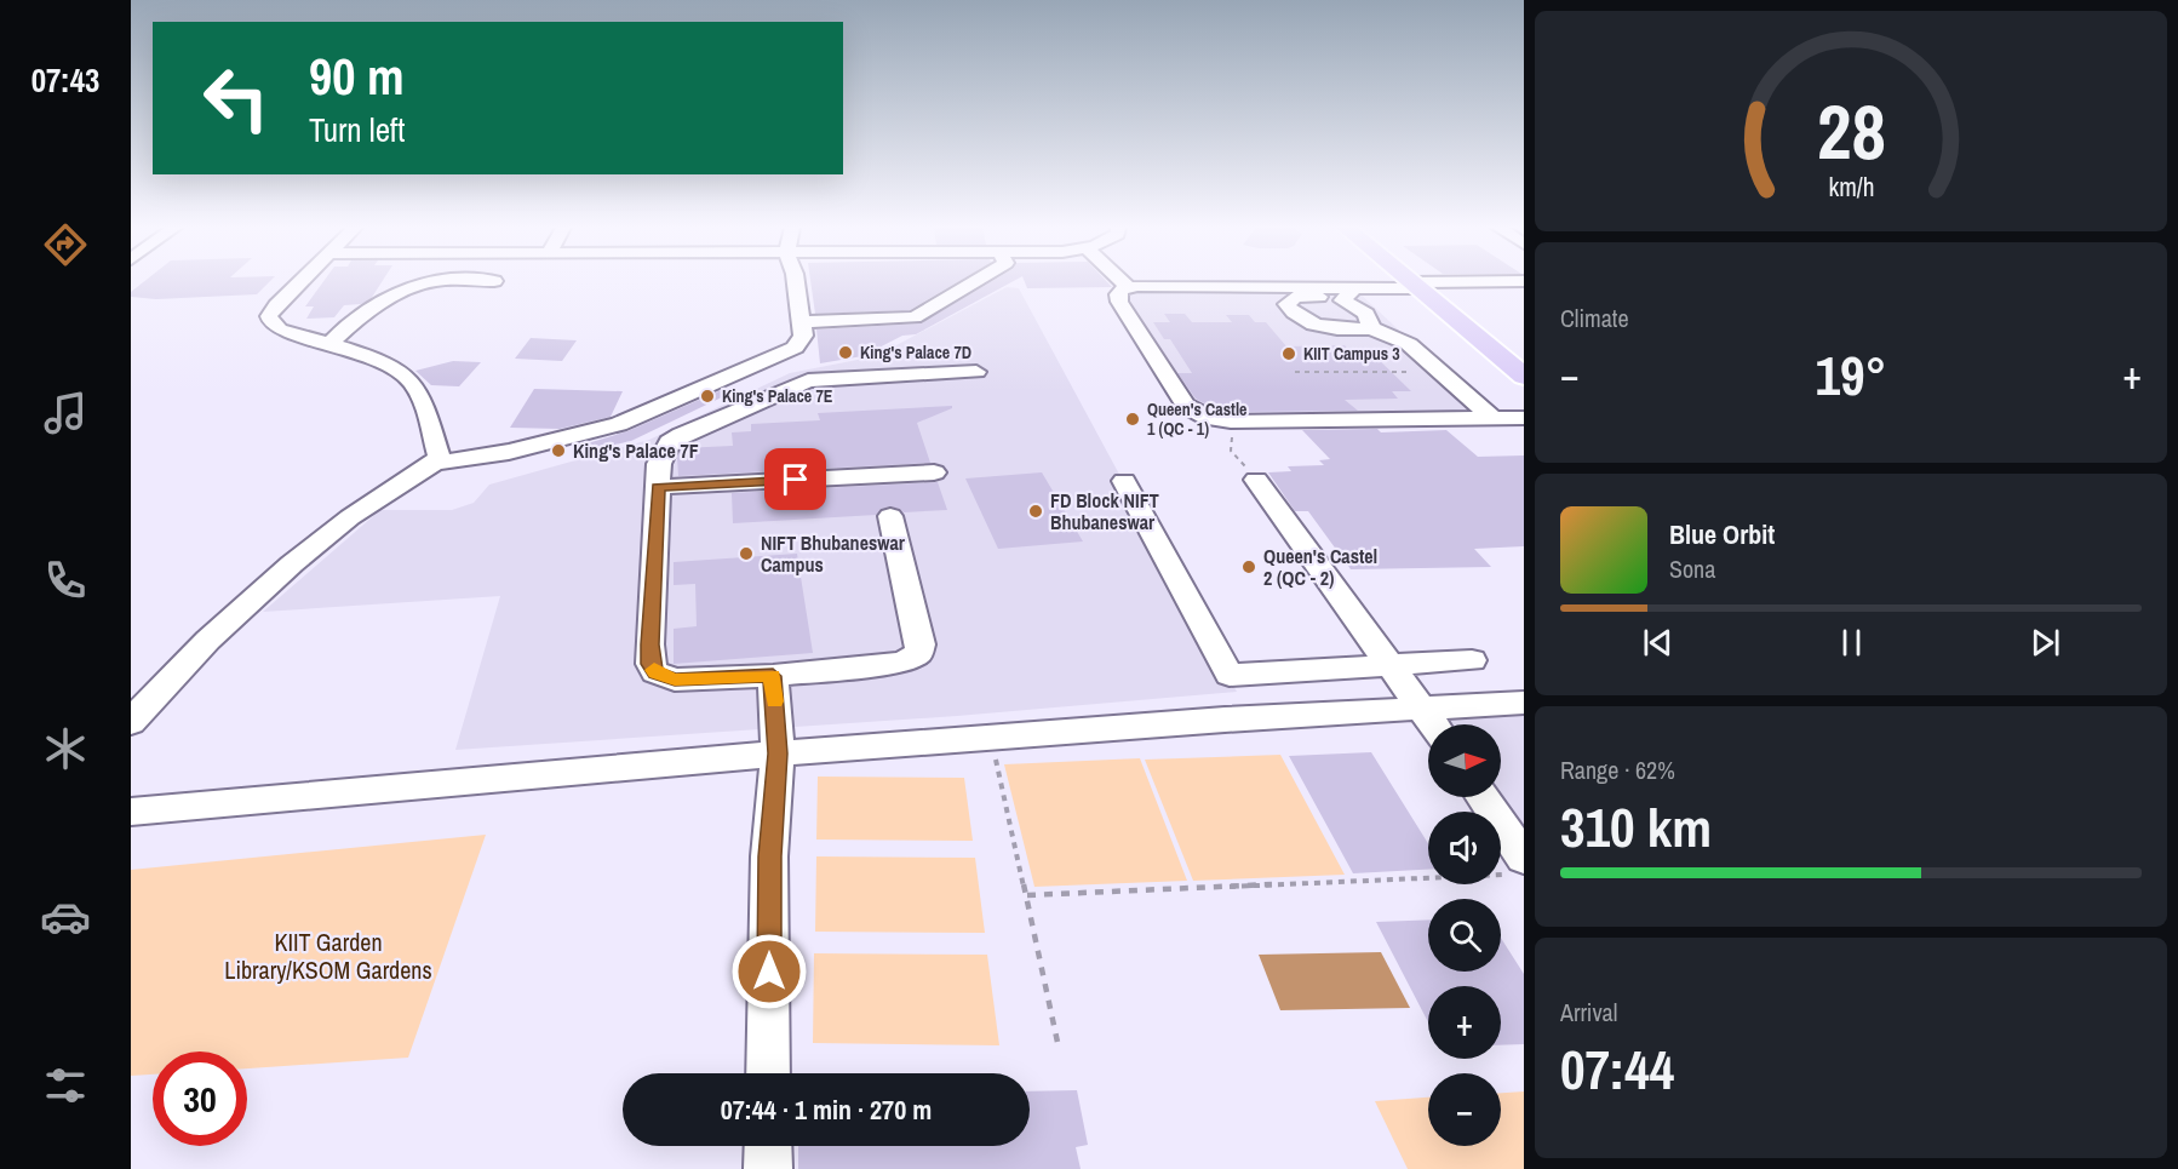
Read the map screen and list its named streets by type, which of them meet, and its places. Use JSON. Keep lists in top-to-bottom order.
{
  "parks": ["KIIT Garden Library/KSOM Gardens"],
  "places": [
    "King's Palace 7D",
    "KIIT Campus 3",
    "King's Palace 7E",
    "Queen's Castle 1 (QC - 1)",
    "King's Palace 7F",
    "FD Block NIFT Bhubaneswar",
    "NIFT Bhubaneswar Campus",
    "Queen's Castel 2 (QC - 2)"
  ],
  "north": "right",
  "page": {
    "tabs": "07:43",
    "turn": ["90 m", "Turn left"],
    "tile": [
      "Climate",
      ["Range · 62%", "310 km"],
      ["Arrival", "07:44"]
    ],
    "heat": ["−", "19°", "+"],
    "song": ["Blue Orbit", "Sona"],
    "map_buttons": ["+", "−"],
    "limit": "30",
    "trip": "07:44 · 1 min · 270 m",
    "gauge": ["28", "km/h"]
  }
}
